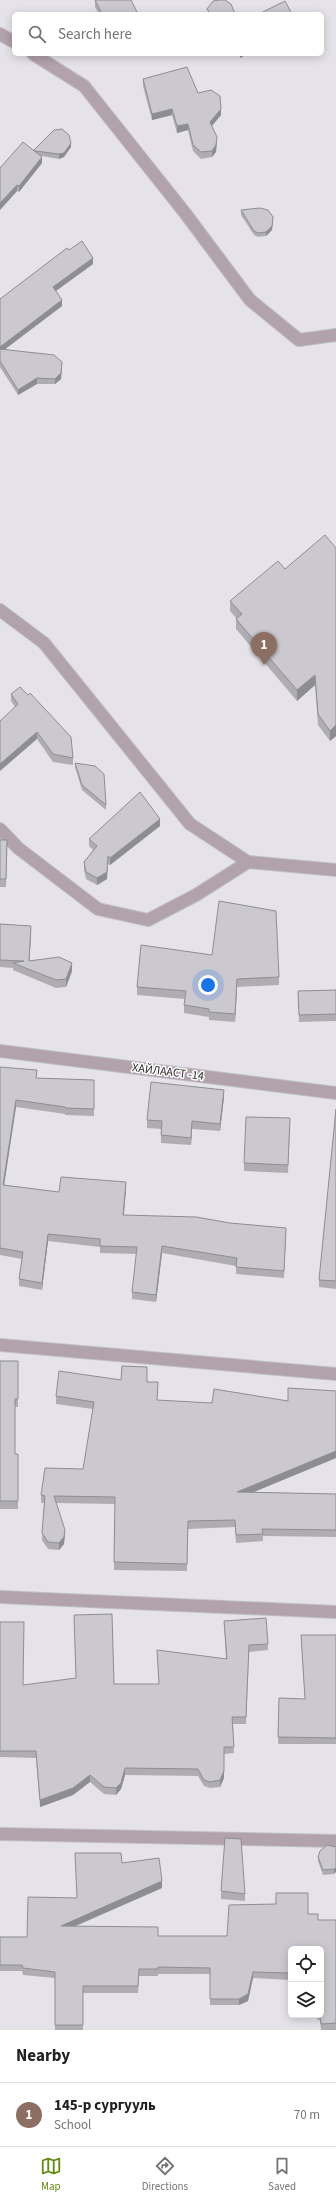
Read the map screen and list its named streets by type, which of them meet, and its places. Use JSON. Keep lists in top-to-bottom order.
{
  "streets": {
    "street": ["ХАЙЛААСТ -14"]
  },
  "page": {
    "search": "Search here",
    "pins": "1",
    "heading": "Nearby",
    "list": [
      {
        "mark": "1",
        "name": "145-р сургууль",
        "note": "School",
        "value": "70 m"
      }
    ],
    "nav": ["Map", "Directions", "Saved"]
  }
}
